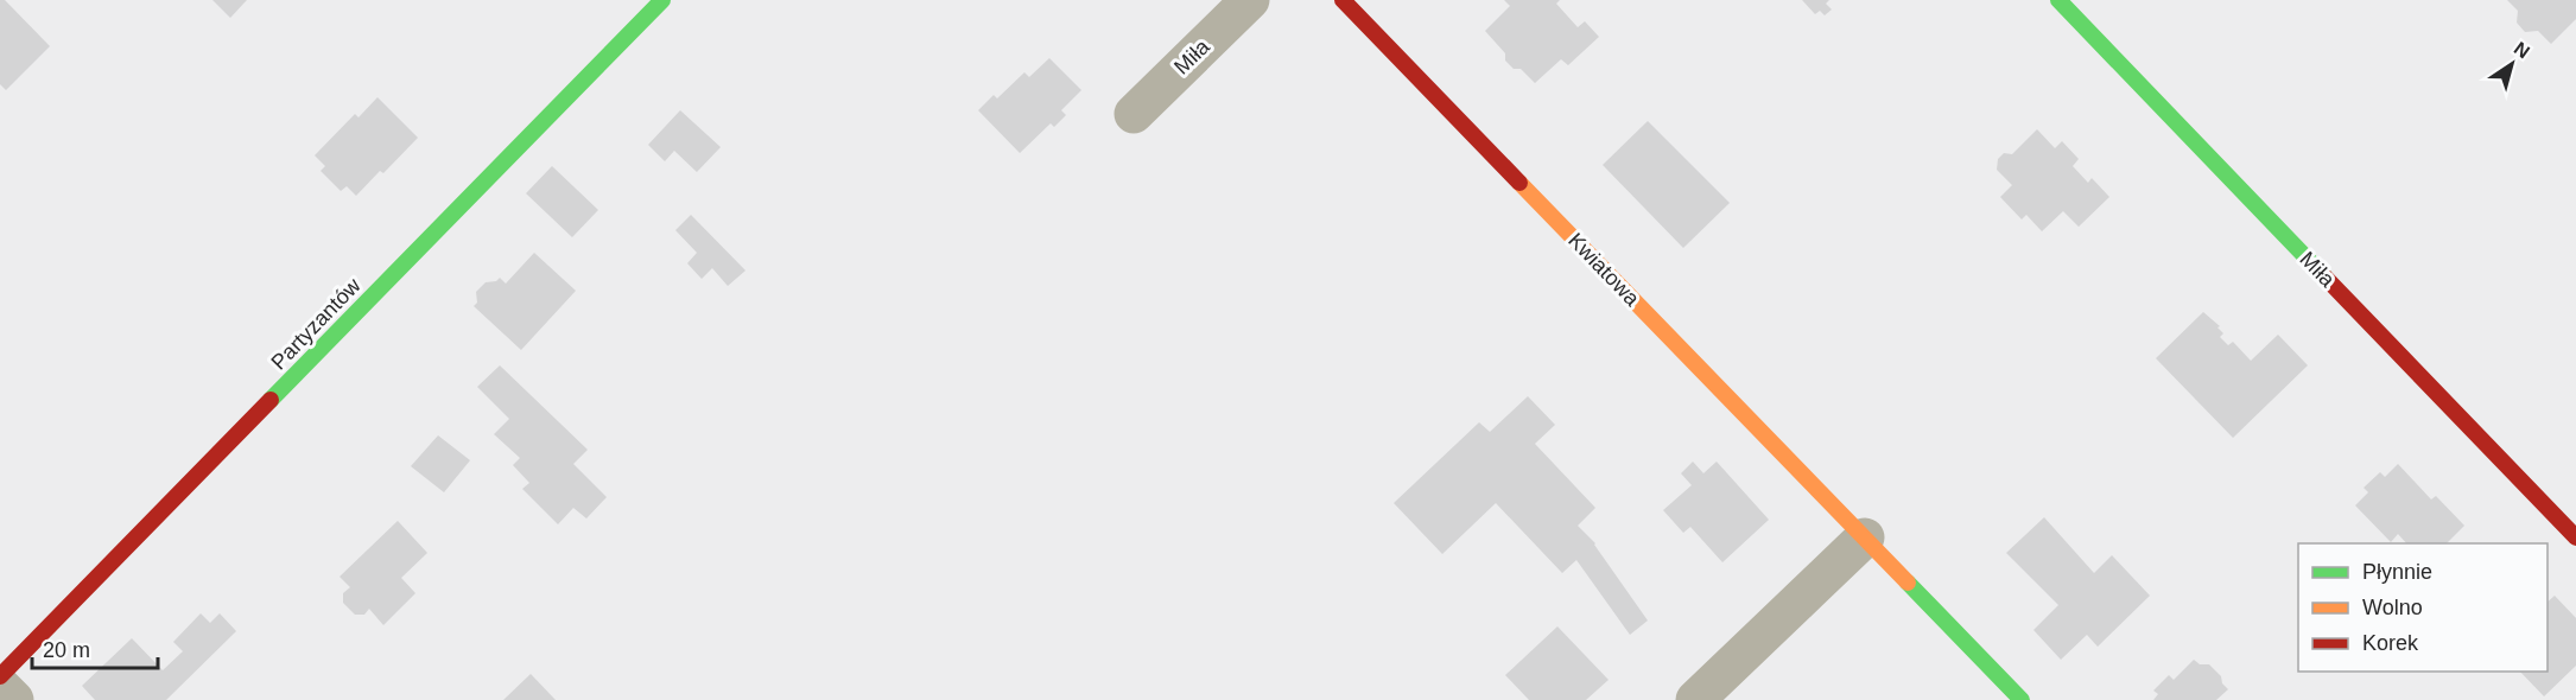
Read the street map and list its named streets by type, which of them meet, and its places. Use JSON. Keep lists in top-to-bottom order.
{
  "streets": {
    "street": ["Miła", "Kwiatowa", "Partyzantów"]
  },
  "legend": ["Płynnie", "Wolno", "Korek"],
  "scale_bar": "20 m",
  "north": "top right"
}
